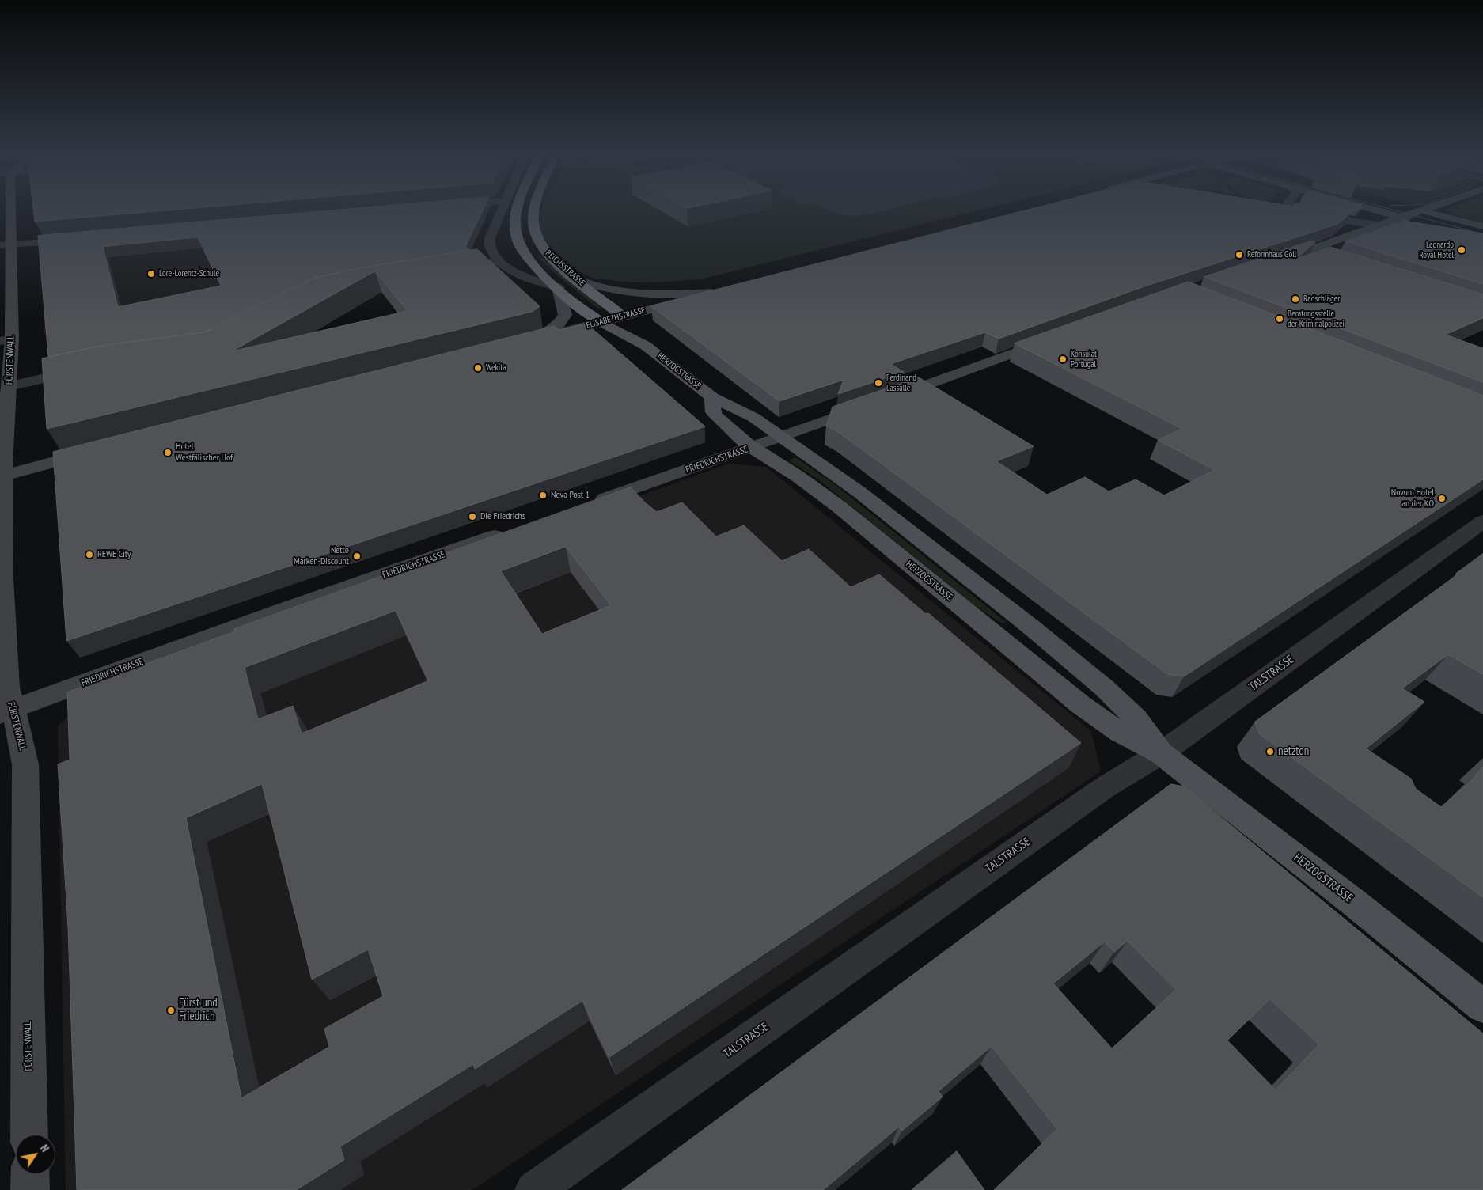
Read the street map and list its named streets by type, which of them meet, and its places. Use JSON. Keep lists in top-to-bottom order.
{
  "streets": {
    "highway": ["REICHSSTRASSE"],
    "main road": [
      "ELISABETHSTRASSE",
      "FÜRSTENWALL",
      "HERZOGSTRASSE",
      "FRIEDRICHSTRASSE"
    ],
    "street": ["TALSTRASSE"]
  },
  "crossings": [
    ["REICHSSTRASSE", "ELISABETHSTRASSE"],
    ["REICHSSTRASSE", "HERZOGSTRASSE"],
    ["ELISABETHSTRASSE", "HERZOGSTRASSE"],
    ["FÜRSTENWALL", "FRIEDRICHSTRASSE"],
    ["HERZOGSTRASSE", "FRIEDRICHSTRASSE"],
    ["HERZOGSTRASSE", "TALSTRASSE"]
  ],
  "places": [
    "Leonardo Royal Hotel",
    "Reformhaus Goll",
    "Lore-Lorentz-Schule",
    "Radschläger",
    "Beratungsstelle der Kriminalpolizei",
    "Konsulat Portugal",
    "Wekita",
    "Ferdinand Lassalle",
    "Hotel Westfälischer Hof",
    "Nova Post 1",
    "Novum Hotel an der KÖ",
    "Die Friedrichs",
    "REWE City",
    "Netto Marken-Discount",
    "netzton",
    "Fürst und Friedrich"
  ],
  "north": "top right"
}
